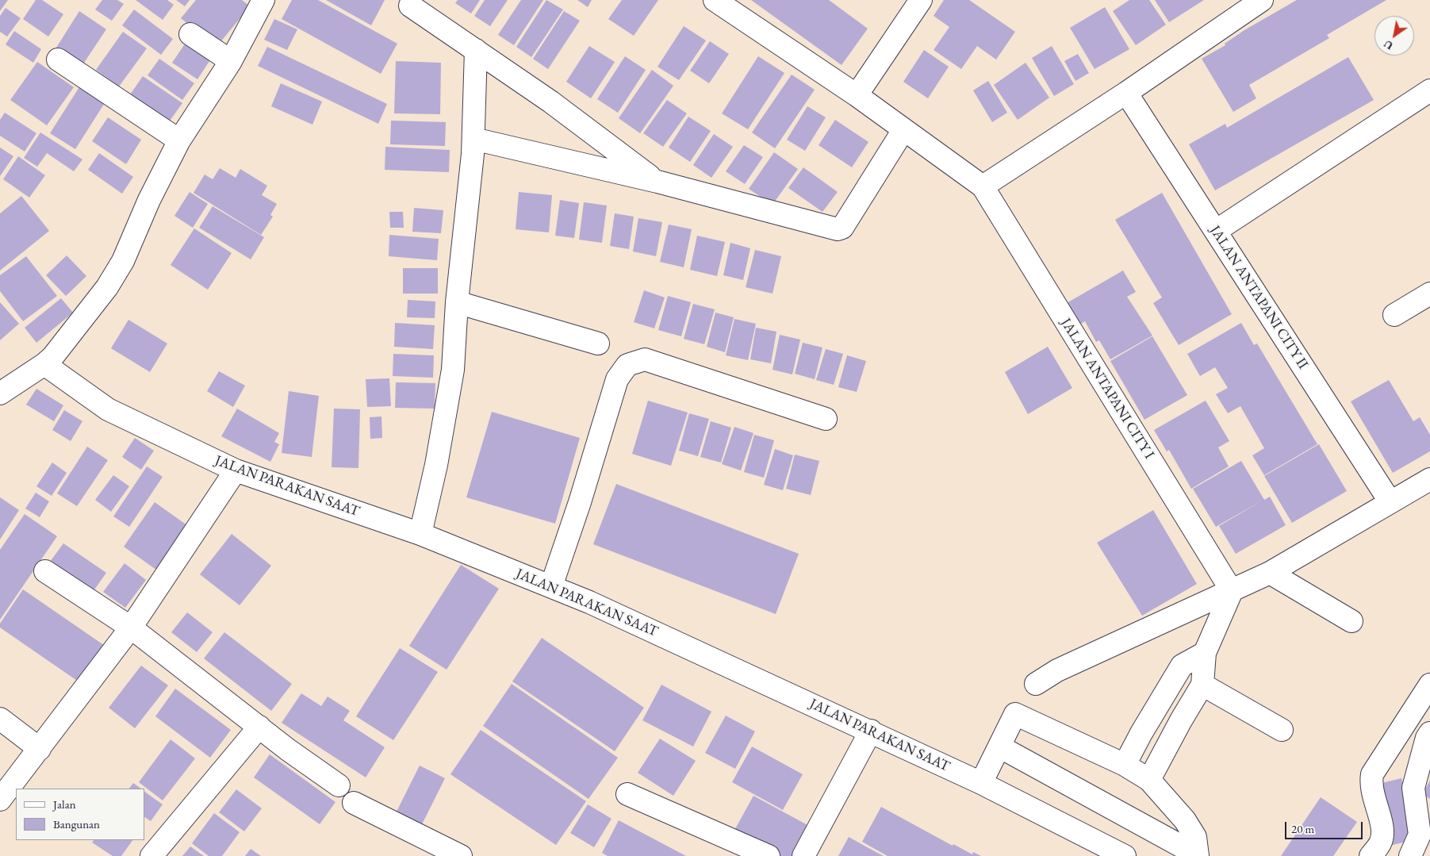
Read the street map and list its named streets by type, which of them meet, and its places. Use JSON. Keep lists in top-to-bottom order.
{
  "streets": {
    "street": ["JALAN ANTAPANI CITY II", "JALAN ANTAPANI CITY I", "JALAN PARAKAN SAAT"]
  },
  "legend": ["Jalan", "Bangunan"],
  "scale_bar": "20 m",
  "north": "bottom left"
}
